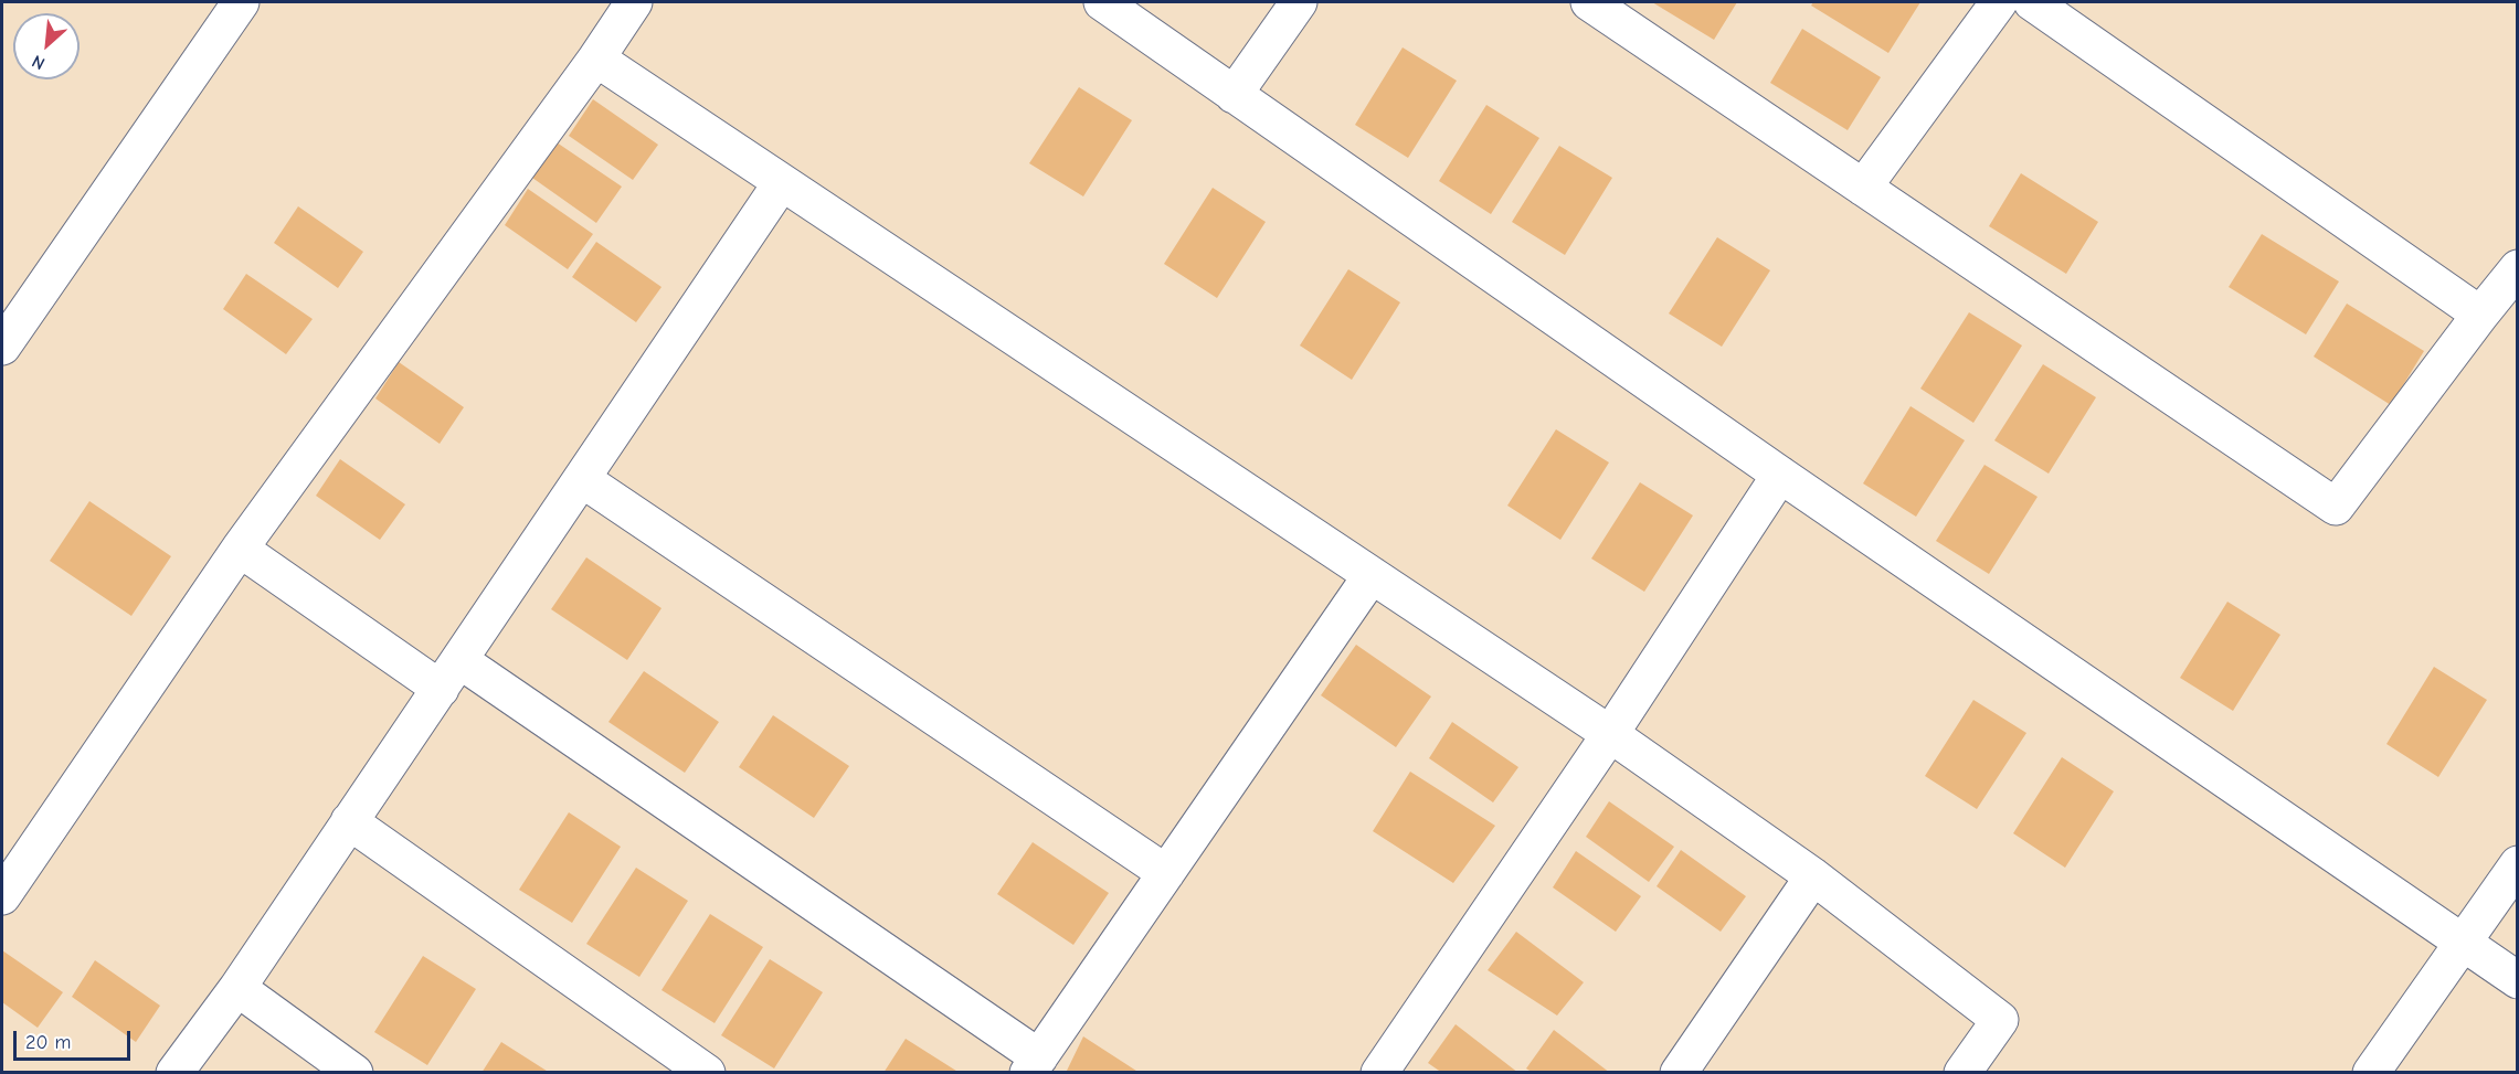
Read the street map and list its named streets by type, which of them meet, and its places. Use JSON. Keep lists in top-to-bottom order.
{
  "scale_bar": "20 m",
  "north": "bottom left"
}
